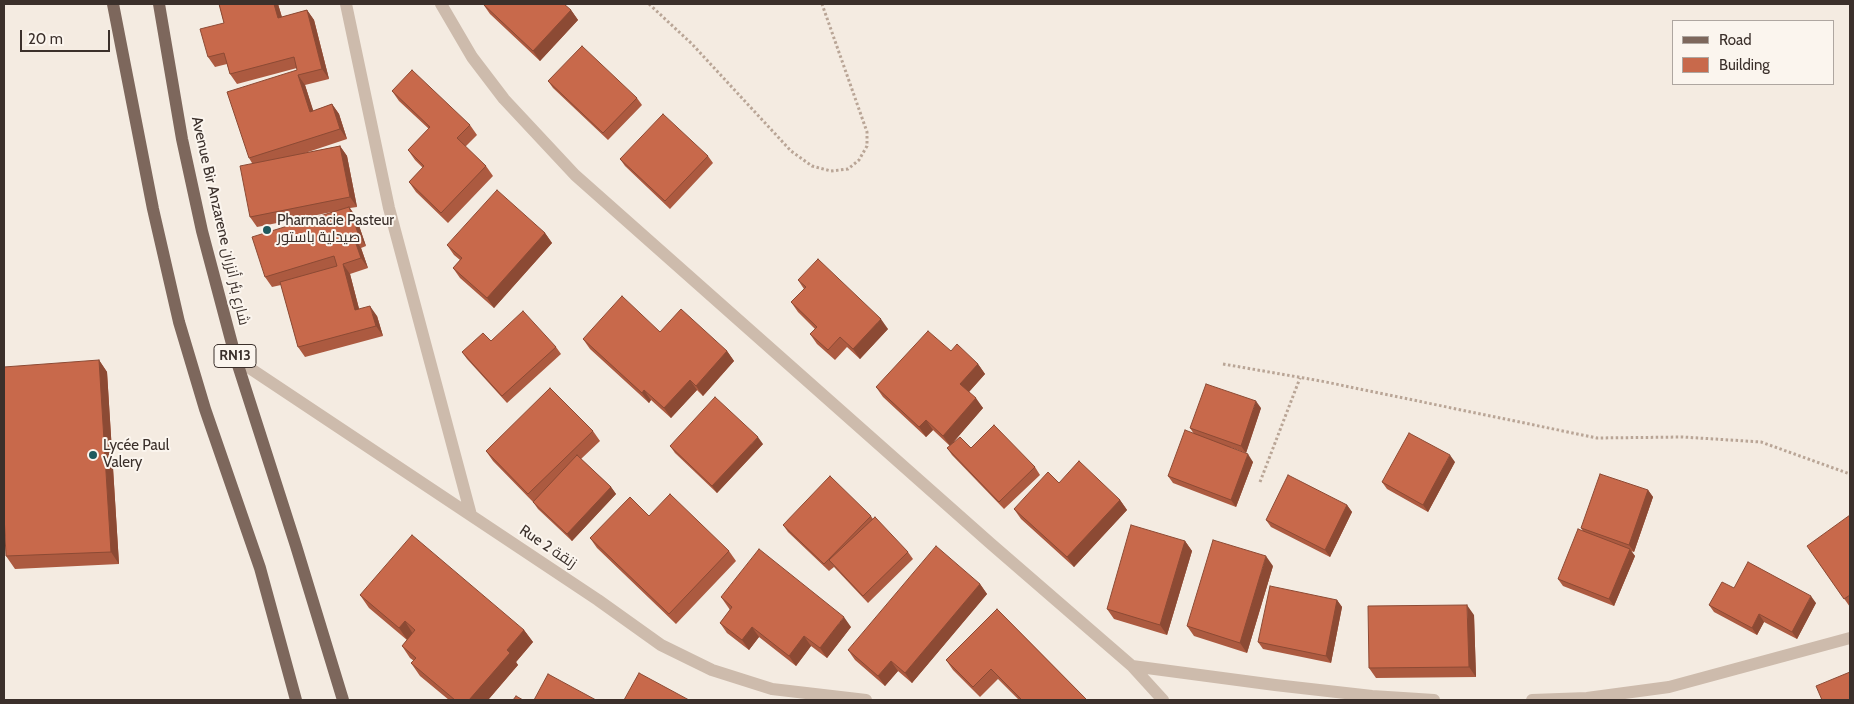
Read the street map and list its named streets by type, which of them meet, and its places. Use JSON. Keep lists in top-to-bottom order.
{
  "streets": {
    "main road": ["Avenue Bir Anzarene شارع بئر أنزران", "RN13"],
    "street": ["Rue 2 زنقة"]
  },
  "crossings": [
    ["Avenue Bir Anzarene شارع بئر أنزران", "Rue 2 زنقة"]
  ],
  "places": ["Pharmacie Pasteur صيدلية باستور", "Lycée Paul Valery"],
  "legend": ["Road", "Building"],
  "scale_bar": "20 m"
}
